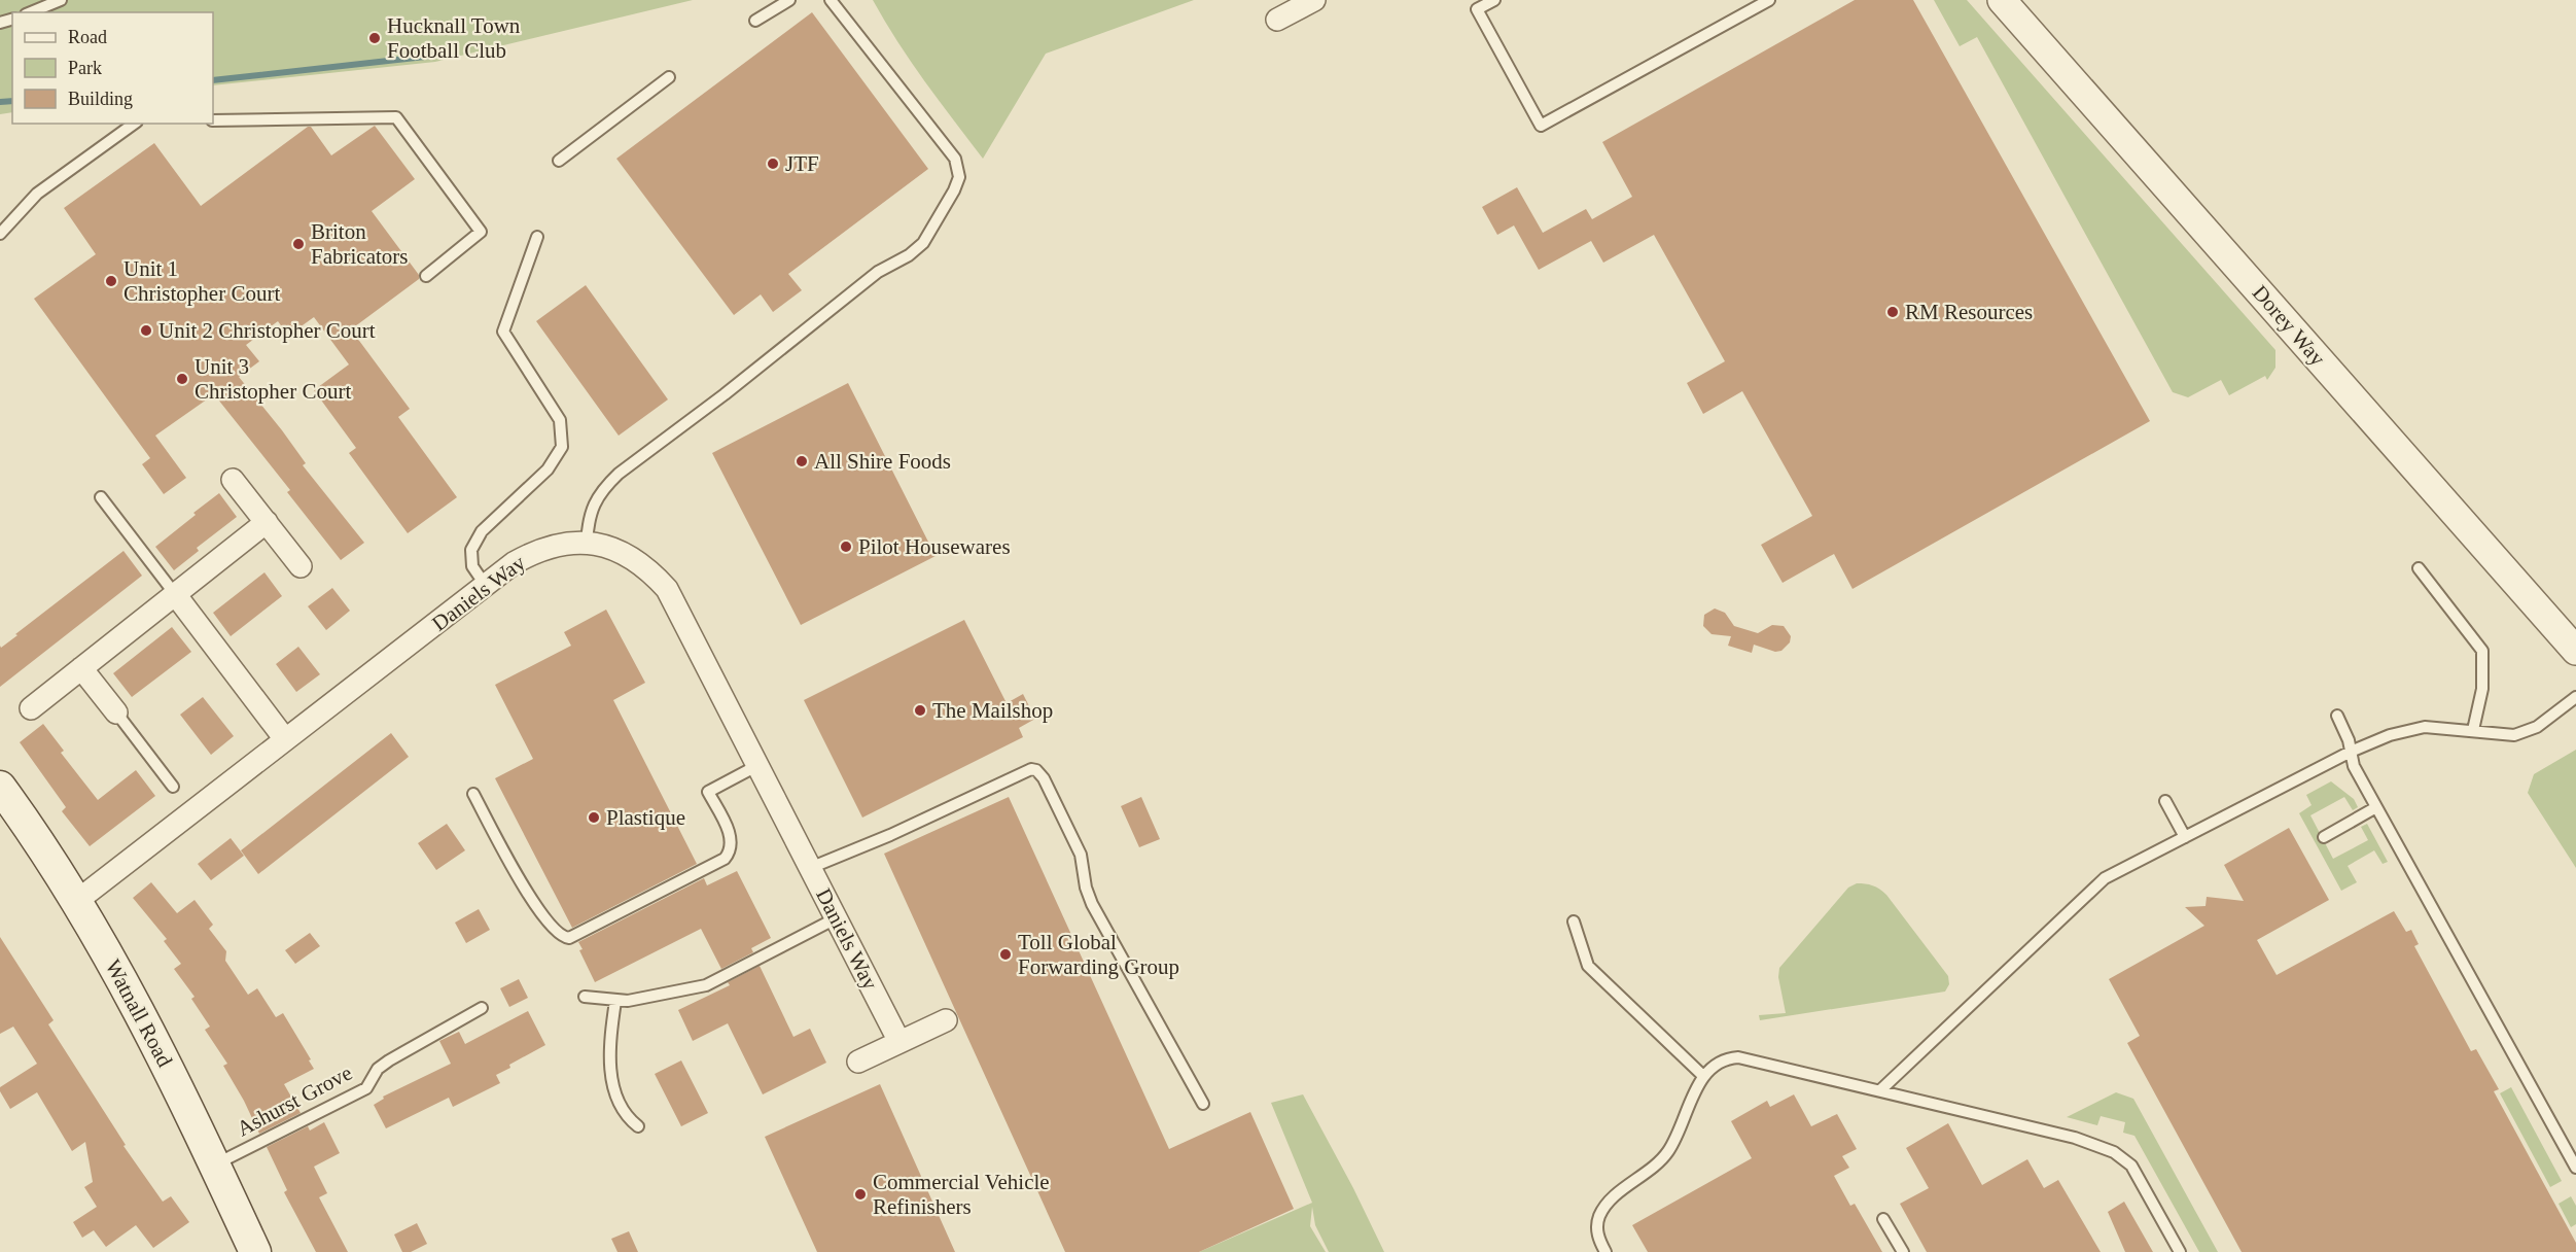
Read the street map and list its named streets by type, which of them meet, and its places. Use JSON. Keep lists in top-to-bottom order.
{
  "streets": {
    "main road": ["Watnall Road"],
    "street": ["Dorey Way", "Daniels Way"],
    "lane": ["Ashurst Grove"]
  },
  "crossings": [
    ["Daniels Way", "Watnall Road"],
    ["Watnall Road", "Ashurst Grove"]
  ],
  "places": [
    "Hucknall Town Football Club",
    "JTF",
    "Briton Fabricators",
    "Unit 1 Christopher Court",
    "RM Resources",
    "Unit 2 Christopher Court",
    "Unit 3 Christopher Court",
    "All Shire Foods",
    "Pilot Housewares",
    "The Mailshop",
    "Plastique",
    "Toll Global Forwarding Group",
    "Commercial Vehicle Refinishers"
  ],
  "legend": ["Road", "Park", "Building"]
}
